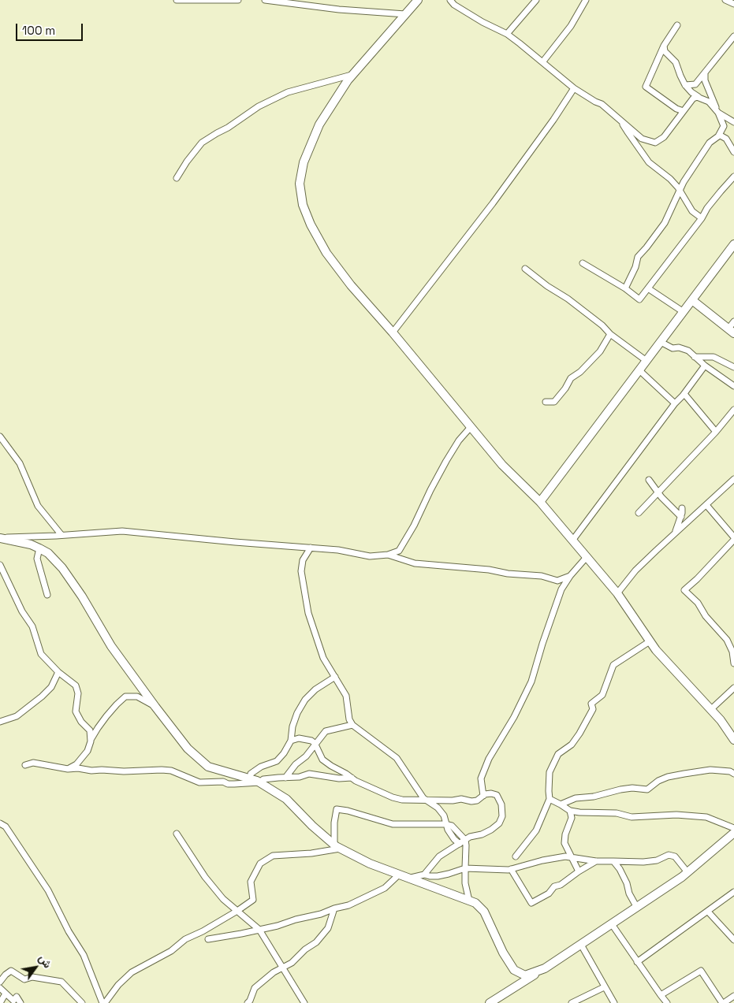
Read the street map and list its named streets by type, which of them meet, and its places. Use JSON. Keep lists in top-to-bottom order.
{
  "scale_bar": "100 m",
  "north": "top right"
}
